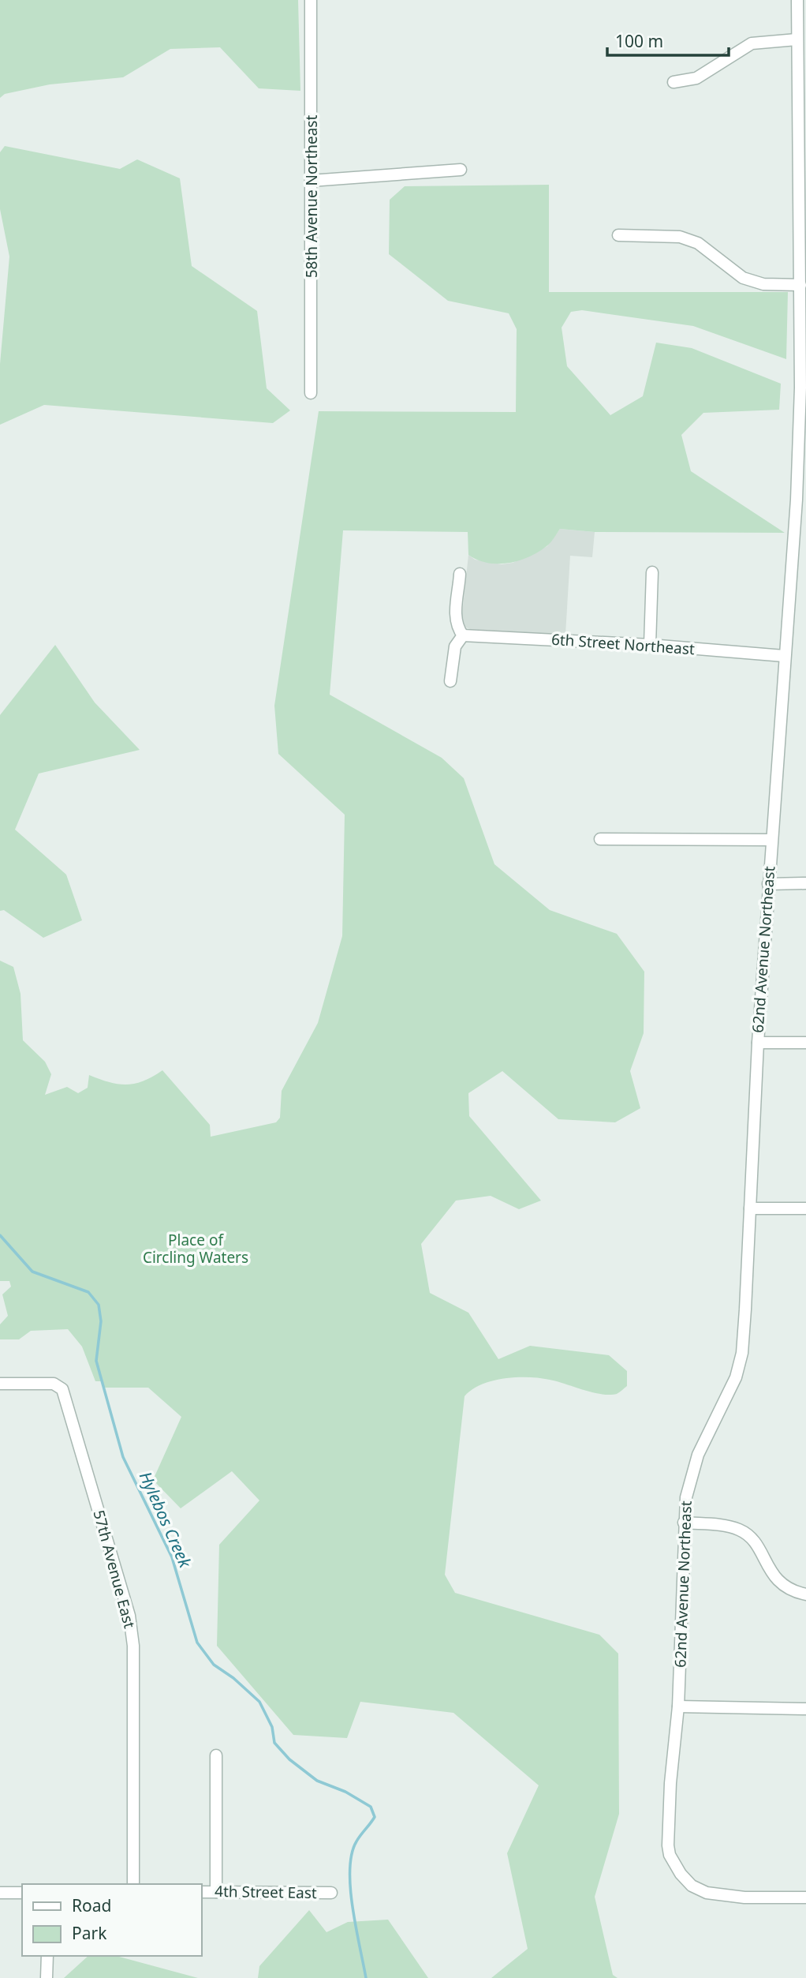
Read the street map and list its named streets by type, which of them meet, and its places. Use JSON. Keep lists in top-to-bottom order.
{
  "streets": {
    "street": [
      "58th Avenue Northeast",
      "6th Street Northeast",
      "62nd Avenue Northeast",
      "57th Avenue East",
      "4th Street East"
    ]
  },
  "crossings": [
    ["6th Street Northeast", "62nd Avenue Northeast"]
  ],
  "water": ["Hylebos Creek"],
  "parks": ["Place of Circling Waters"],
  "legend": ["Road", "Park"],
  "scale_bar": "100 m"
}
